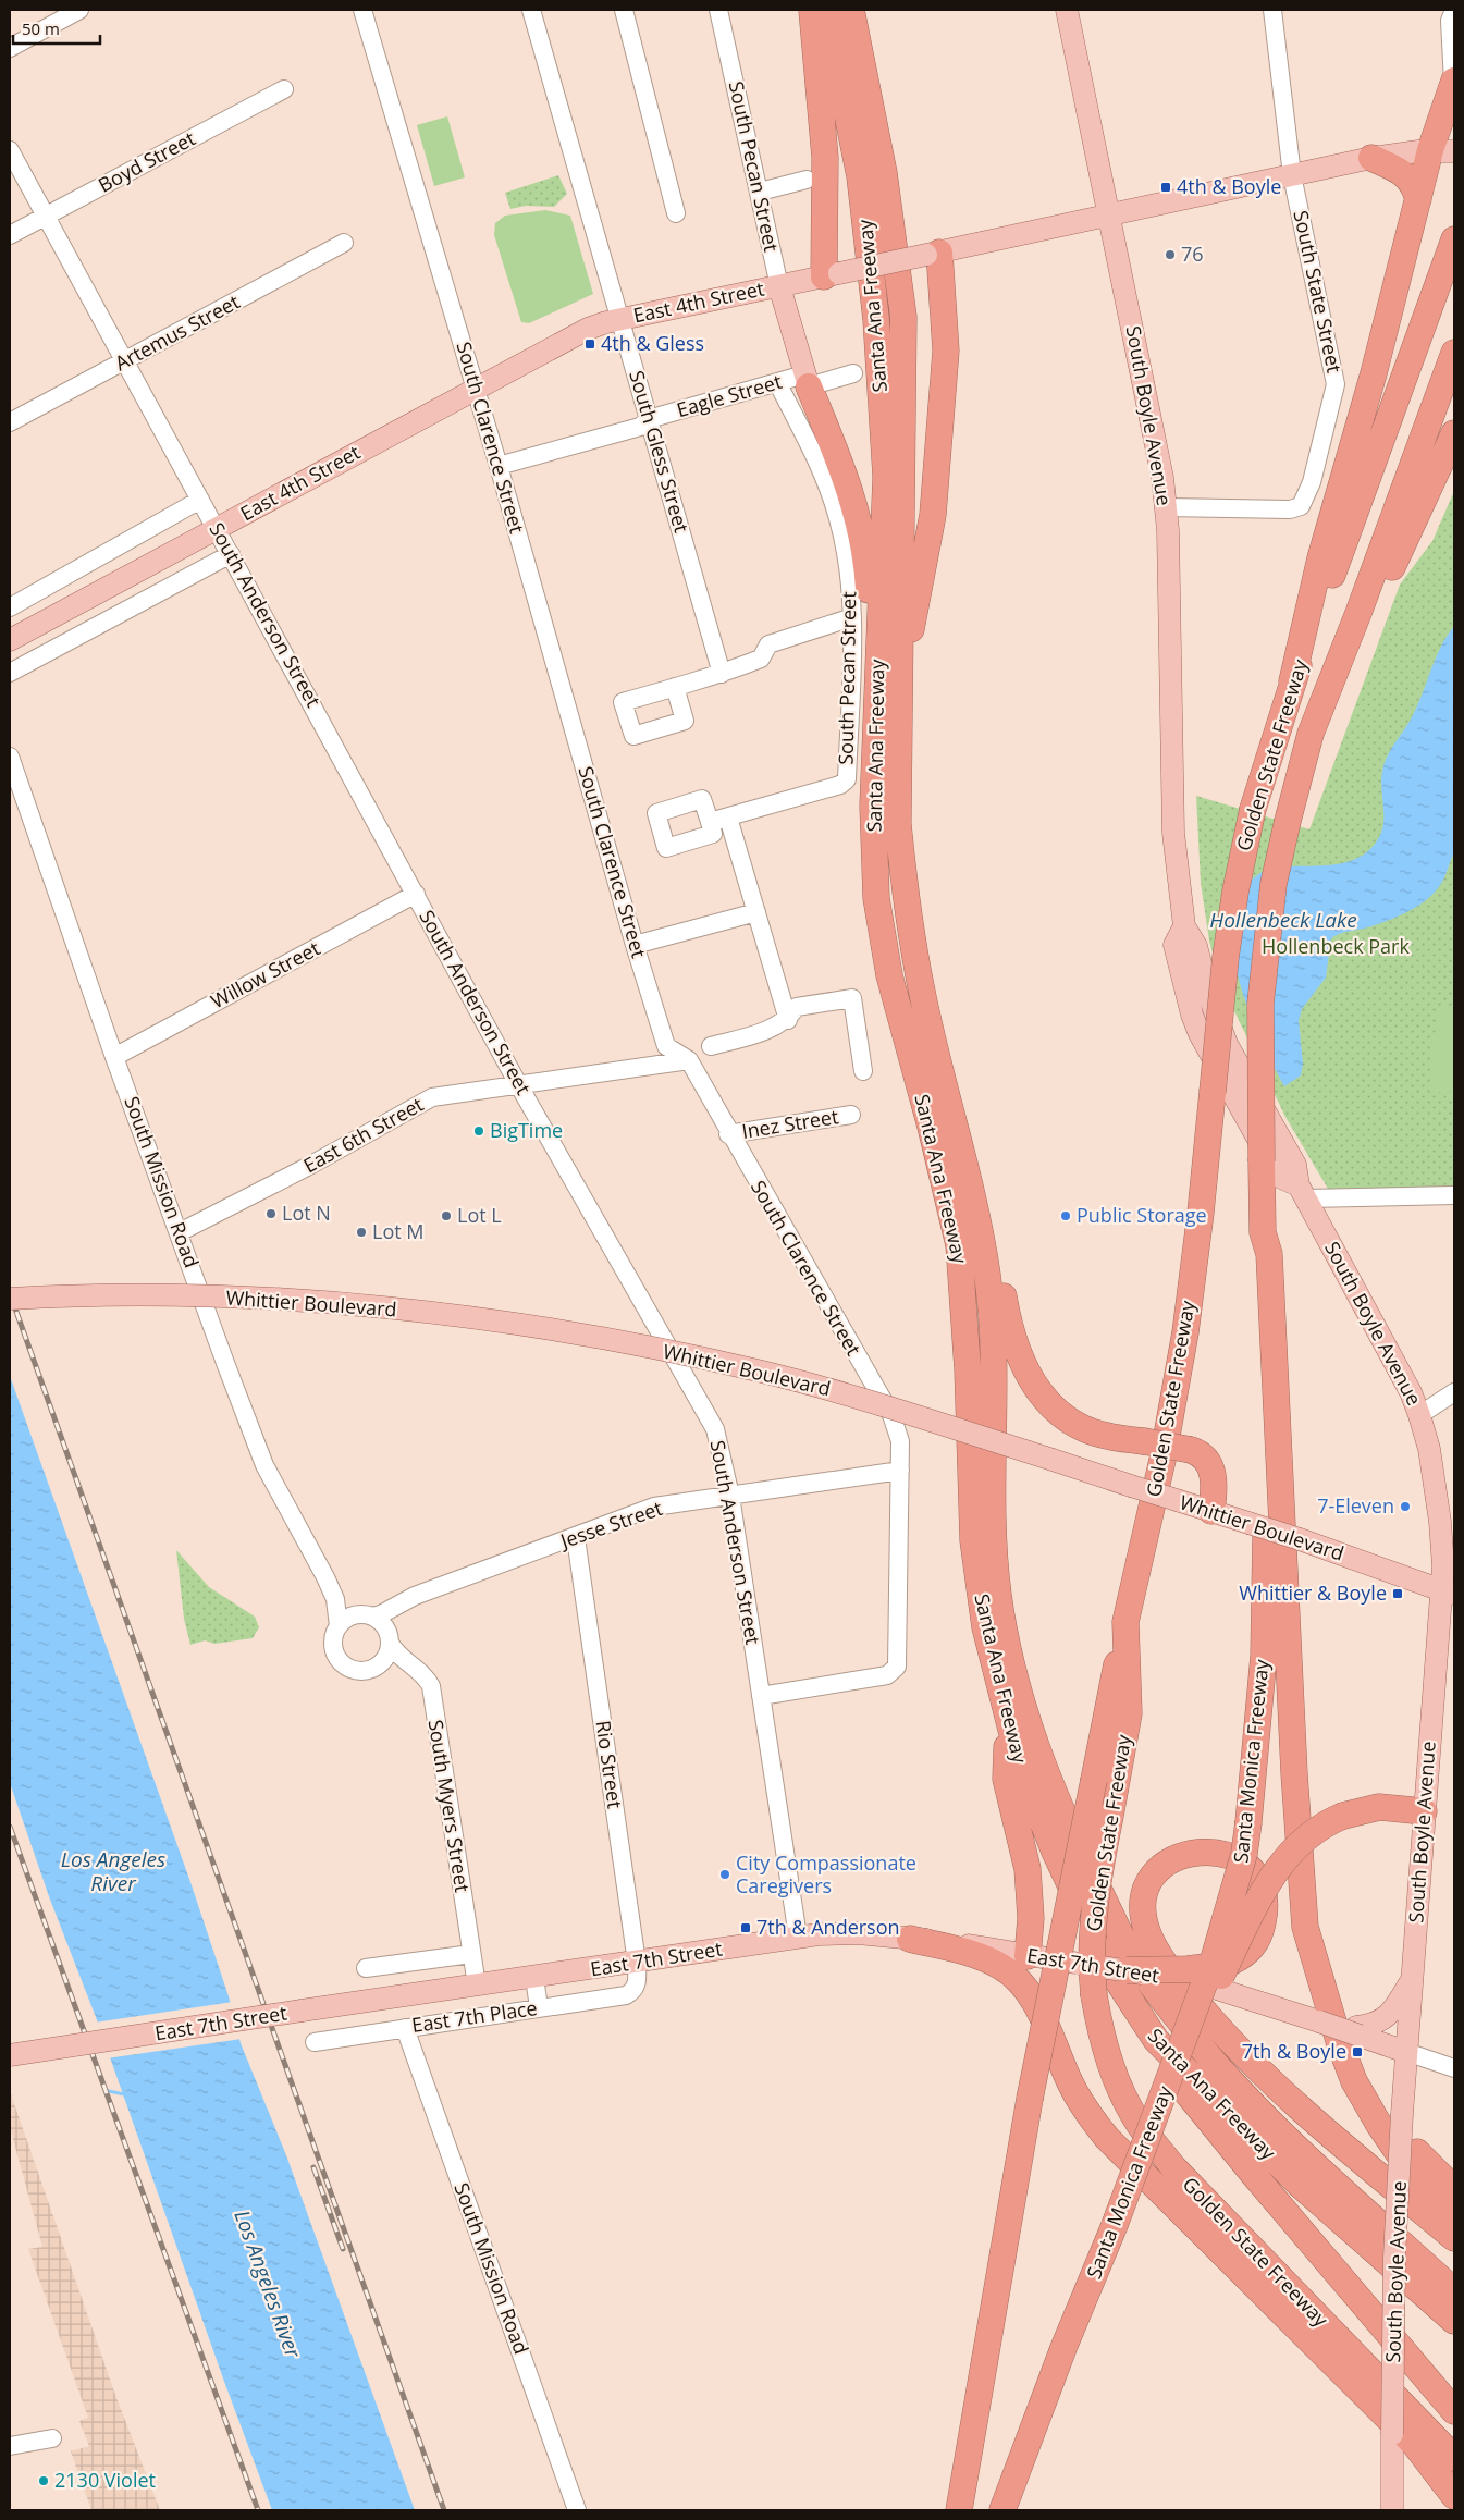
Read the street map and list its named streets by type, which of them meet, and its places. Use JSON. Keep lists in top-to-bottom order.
{
  "streets": {
    "highway": ["Santa Ana Freeway", "Golden State Freeway", "Santa Monica Freeway"],
    "main road": [
      "South Pecan Street",
      "East 4th Street",
      "South Boyle Avenue",
      "Whittier Boulevard",
      "East 7th Street"
    ],
    "street": [
      "Boyd Street",
      "South State Street",
      "Artemus Street",
      "Eagle Street",
      "South Clarence Street",
      "South Gless Street",
      "South Anderson Street",
      "Willow Street",
      "Inez Street",
      "East 6th Street",
      "South Mission Road",
      "Jesse Street",
      "Rio Street",
      "South Myers Street",
      "East 7th Place"
    ]
  },
  "crossings": [
    ["Boyd Street", "South Anderson Street"],
    ["South Pecan Street", "East 4th Street"],
    ["South Pecan Street", "Eagle Street"],
    ["South State Street", "East 4th Street"],
    ["South State Street", "South Boyle Avenue"],
    ["East 4th Street", "South Boyle Avenue"],
    ["East 4th Street", "South Clarence Street"],
    ["East 4th Street", "South Gless Street"],
    ["East 4th Street", "South Anderson Street"],
    ["Artemus Street", "South Anderson Street"],
    ["Eagle Street", "South Clarence Street"],
    ["Eagle Street", "South Gless Street"],
    ["South Boyle Avenue", "Whittier Boulevard"],
    ["South Boyle Avenue", "East 7th Street"],
    ["South Clarence Street", "South Anderson Street"],
    ["South Clarence Street", "Inez Street"],
    ["South Clarence Street", "East 6th Street"],
    ["South Clarence Street", "Jesse Street"],
    ["South Anderson Street", "Willow Street"],
    ["South Anderson Street", "East 6th Street"],
    ["South Anderson Street", "Jesse Street"],
    ["South Anderson Street", "East 7th Street"],
    ["Golden State Freeway", "Santa Monica Freeway"],
    ["Golden State Freeway", "East 7th Street"],
    ["Willow Street", "South Mission Road"],
    ["East 6th Street", "South Mission Road"],
    ["South Mission Road", "Jesse Street"],
    ["South Mission Road", "South Myers Street"],
    ["South Mission Road", "East 7th Place"],
    ["Jesse Street", "Rio Street"],
    ["Jesse Street", "South Myers Street"],
    ["Rio Street", "East 7th Street"],
    ["Rio Street", "East 7th Place"],
    ["South Myers Street", "East 7th Street"]
  ],
  "water": ["Hollenbeck Lake", "Los Angeles River"],
  "parks": ["Hollenbeck Park"],
  "places": {
    "transit": [
      "4th & Boyle",
      "4th & Gless",
      "Whittier & Boyle",
      "7th & Anderson",
      "7th & Boyle"
    ],
    "other": [
      "76",
      "BigTime",
      "Lot N",
      "Lot L",
      "Public Storage",
      "Lot M",
      "7-Eleven",
      "City Compassionate Caregivers",
      "2130 Violet"
    ]
  },
  "scale_bar": "50 m"
}
